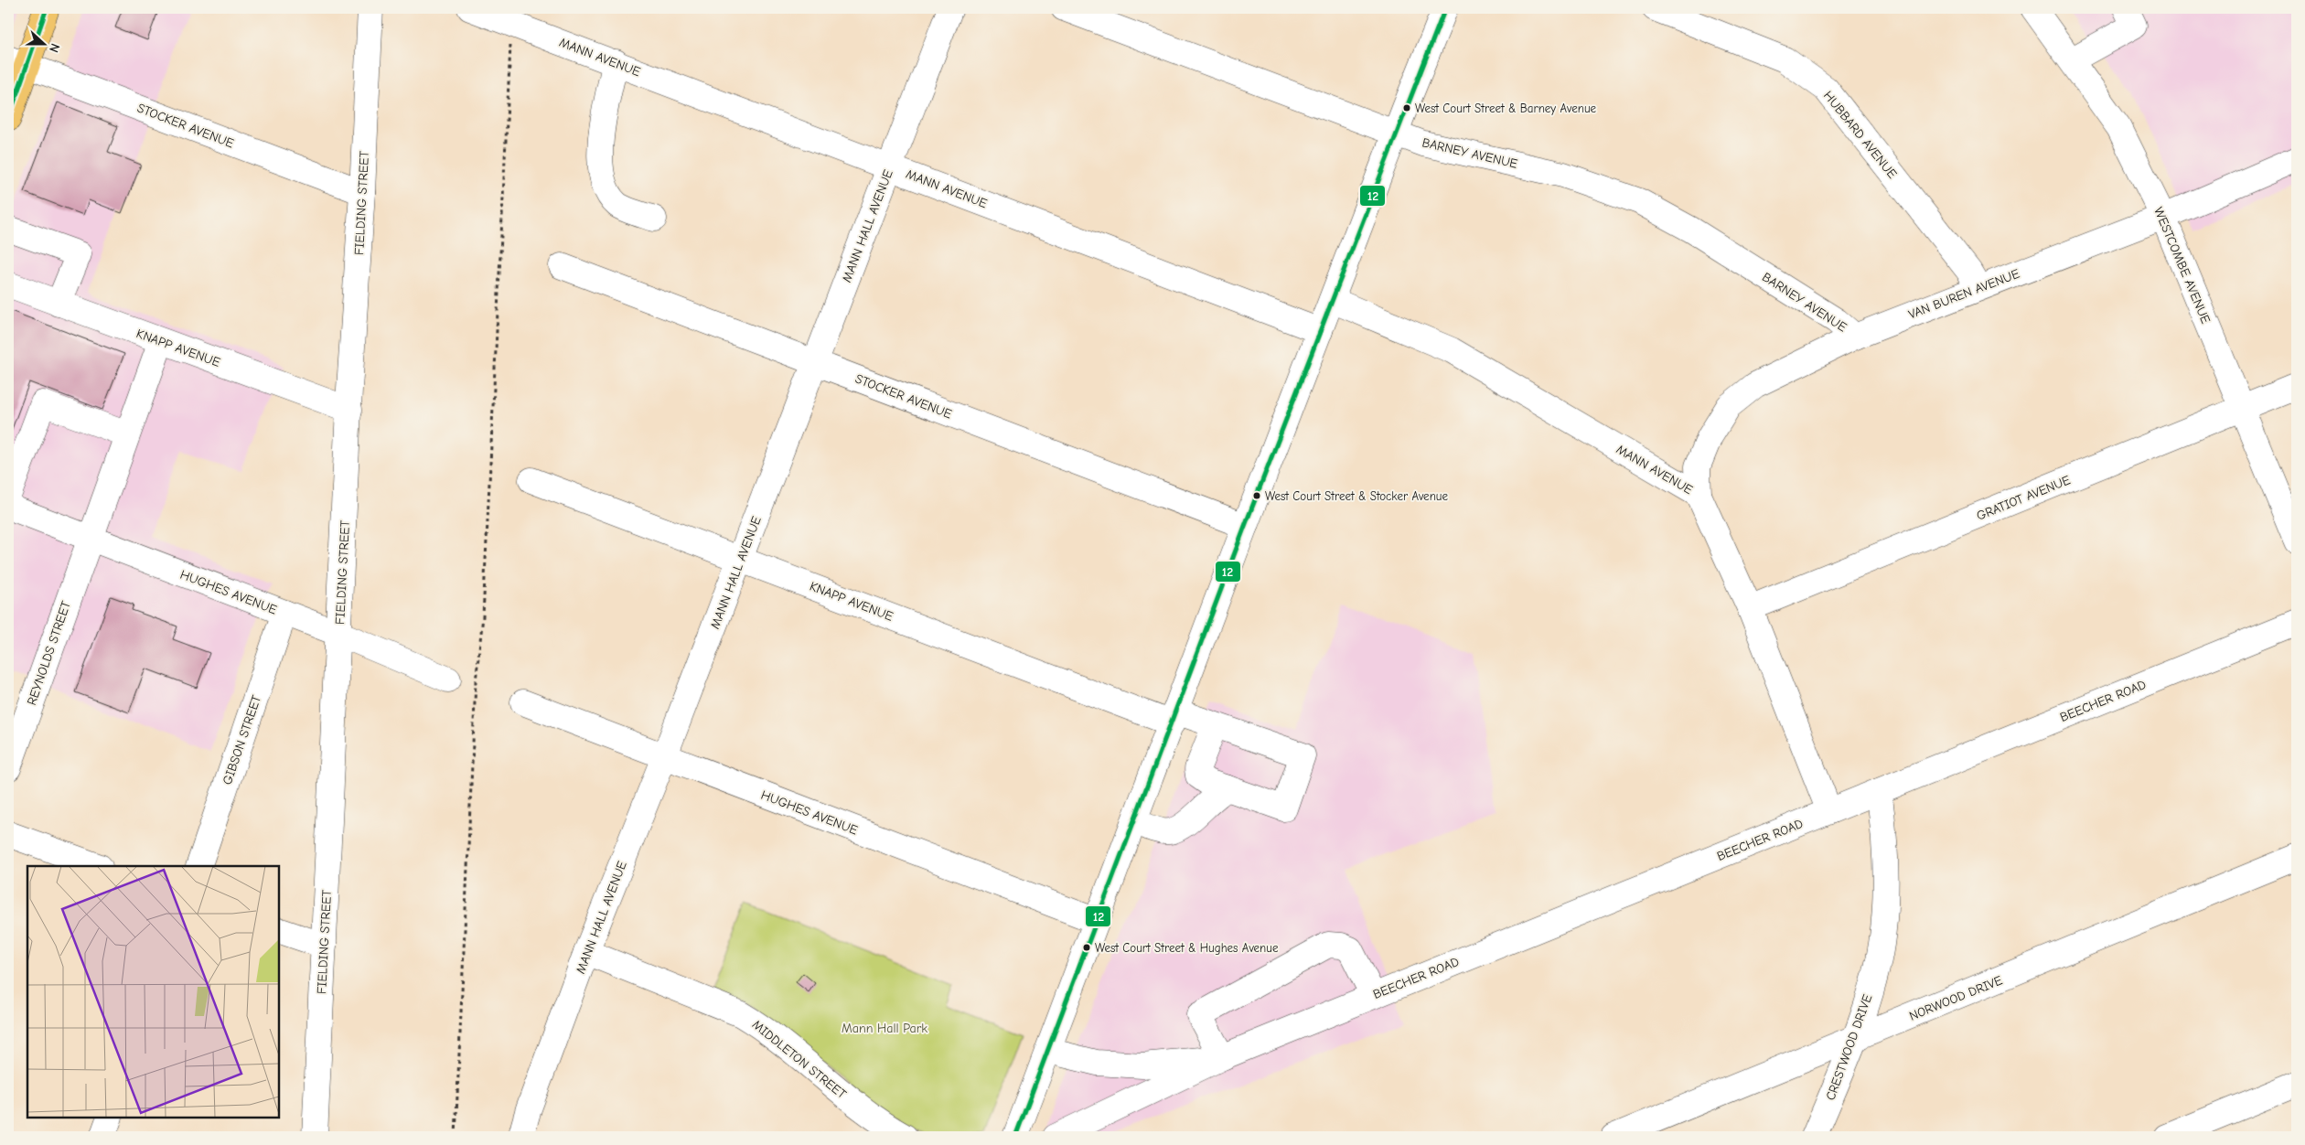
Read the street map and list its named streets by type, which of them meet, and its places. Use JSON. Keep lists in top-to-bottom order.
{
  "streets": {
    "street": [
      "MANN AVENUE",
      "STOCKER AVENUE",
      "HUBBARD AVENUE",
      "BARNEY AVENUE",
      "FIELDING STREET",
      "MANN HALL AVENUE",
      "WESTCOMBE AVENUE",
      "VAN BUREN AVENUE",
      "KNAPP AVENUE",
      "GRATIOT AVENUE",
      "HUGHES AVENUE",
      "REYNOLDS STREET",
      "BEECHER ROAD",
      "GIBSON STREET",
      "NORWOOD DRIVE",
      "CRESTWOOD DRIVE",
      "MIDDLETON STREET"
    ]
  },
  "crossings": [
    ["MANN AVENUE", "MANN HALL AVENUE"],
    ["MANN AVENUE", "VAN BUREN AVENUE"],
    ["MANN AVENUE", "GRATIOT AVENUE"],
    ["MANN AVENUE", "BEECHER ROAD"],
    ["STOCKER AVENUE", "FIELDING STREET"],
    ["STOCKER AVENUE", "MANN HALL AVENUE"],
    ["HUBBARD AVENUE", "VAN BUREN AVENUE"],
    ["BARNEY AVENUE", "VAN BUREN AVENUE"],
    ["FIELDING STREET", "KNAPP AVENUE"],
    ["FIELDING STREET", "HUGHES AVENUE"],
    ["MANN HALL AVENUE", "KNAPP AVENUE"],
    ["MANN HALL AVENUE", "HUGHES AVENUE"],
    ["MANN HALL AVENUE", "MIDDLETON STREET"],
    ["WESTCOMBE AVENUE", "VAN BUREN AVENUE"],
    ["WESTCOMBE AVENUE", "GRATIOT AVENUE"],
    ["KNAPP AVENUE", "REYNOLDS STREET"],
    ["HUGHES AVENUE", "REYNOLDS STREET"],
    ["HUGHES AVENUE", "GIBSON STREET"],
    ["BEECHER ROAD", "CRESTWOOD DRIVE"],
    ["NORWOOD DRIVE", "CRESTWOOD DRIVE"]
  ],
  "parks": ["Mann Hall Park"],
  "places": ["West Court Street & Barney Avenue", "West Court Street & Stocker Avenue", "West Court Street & Hughes Avenue"],
  "lines": ["transit line 12"],
  "north": "right"
}
